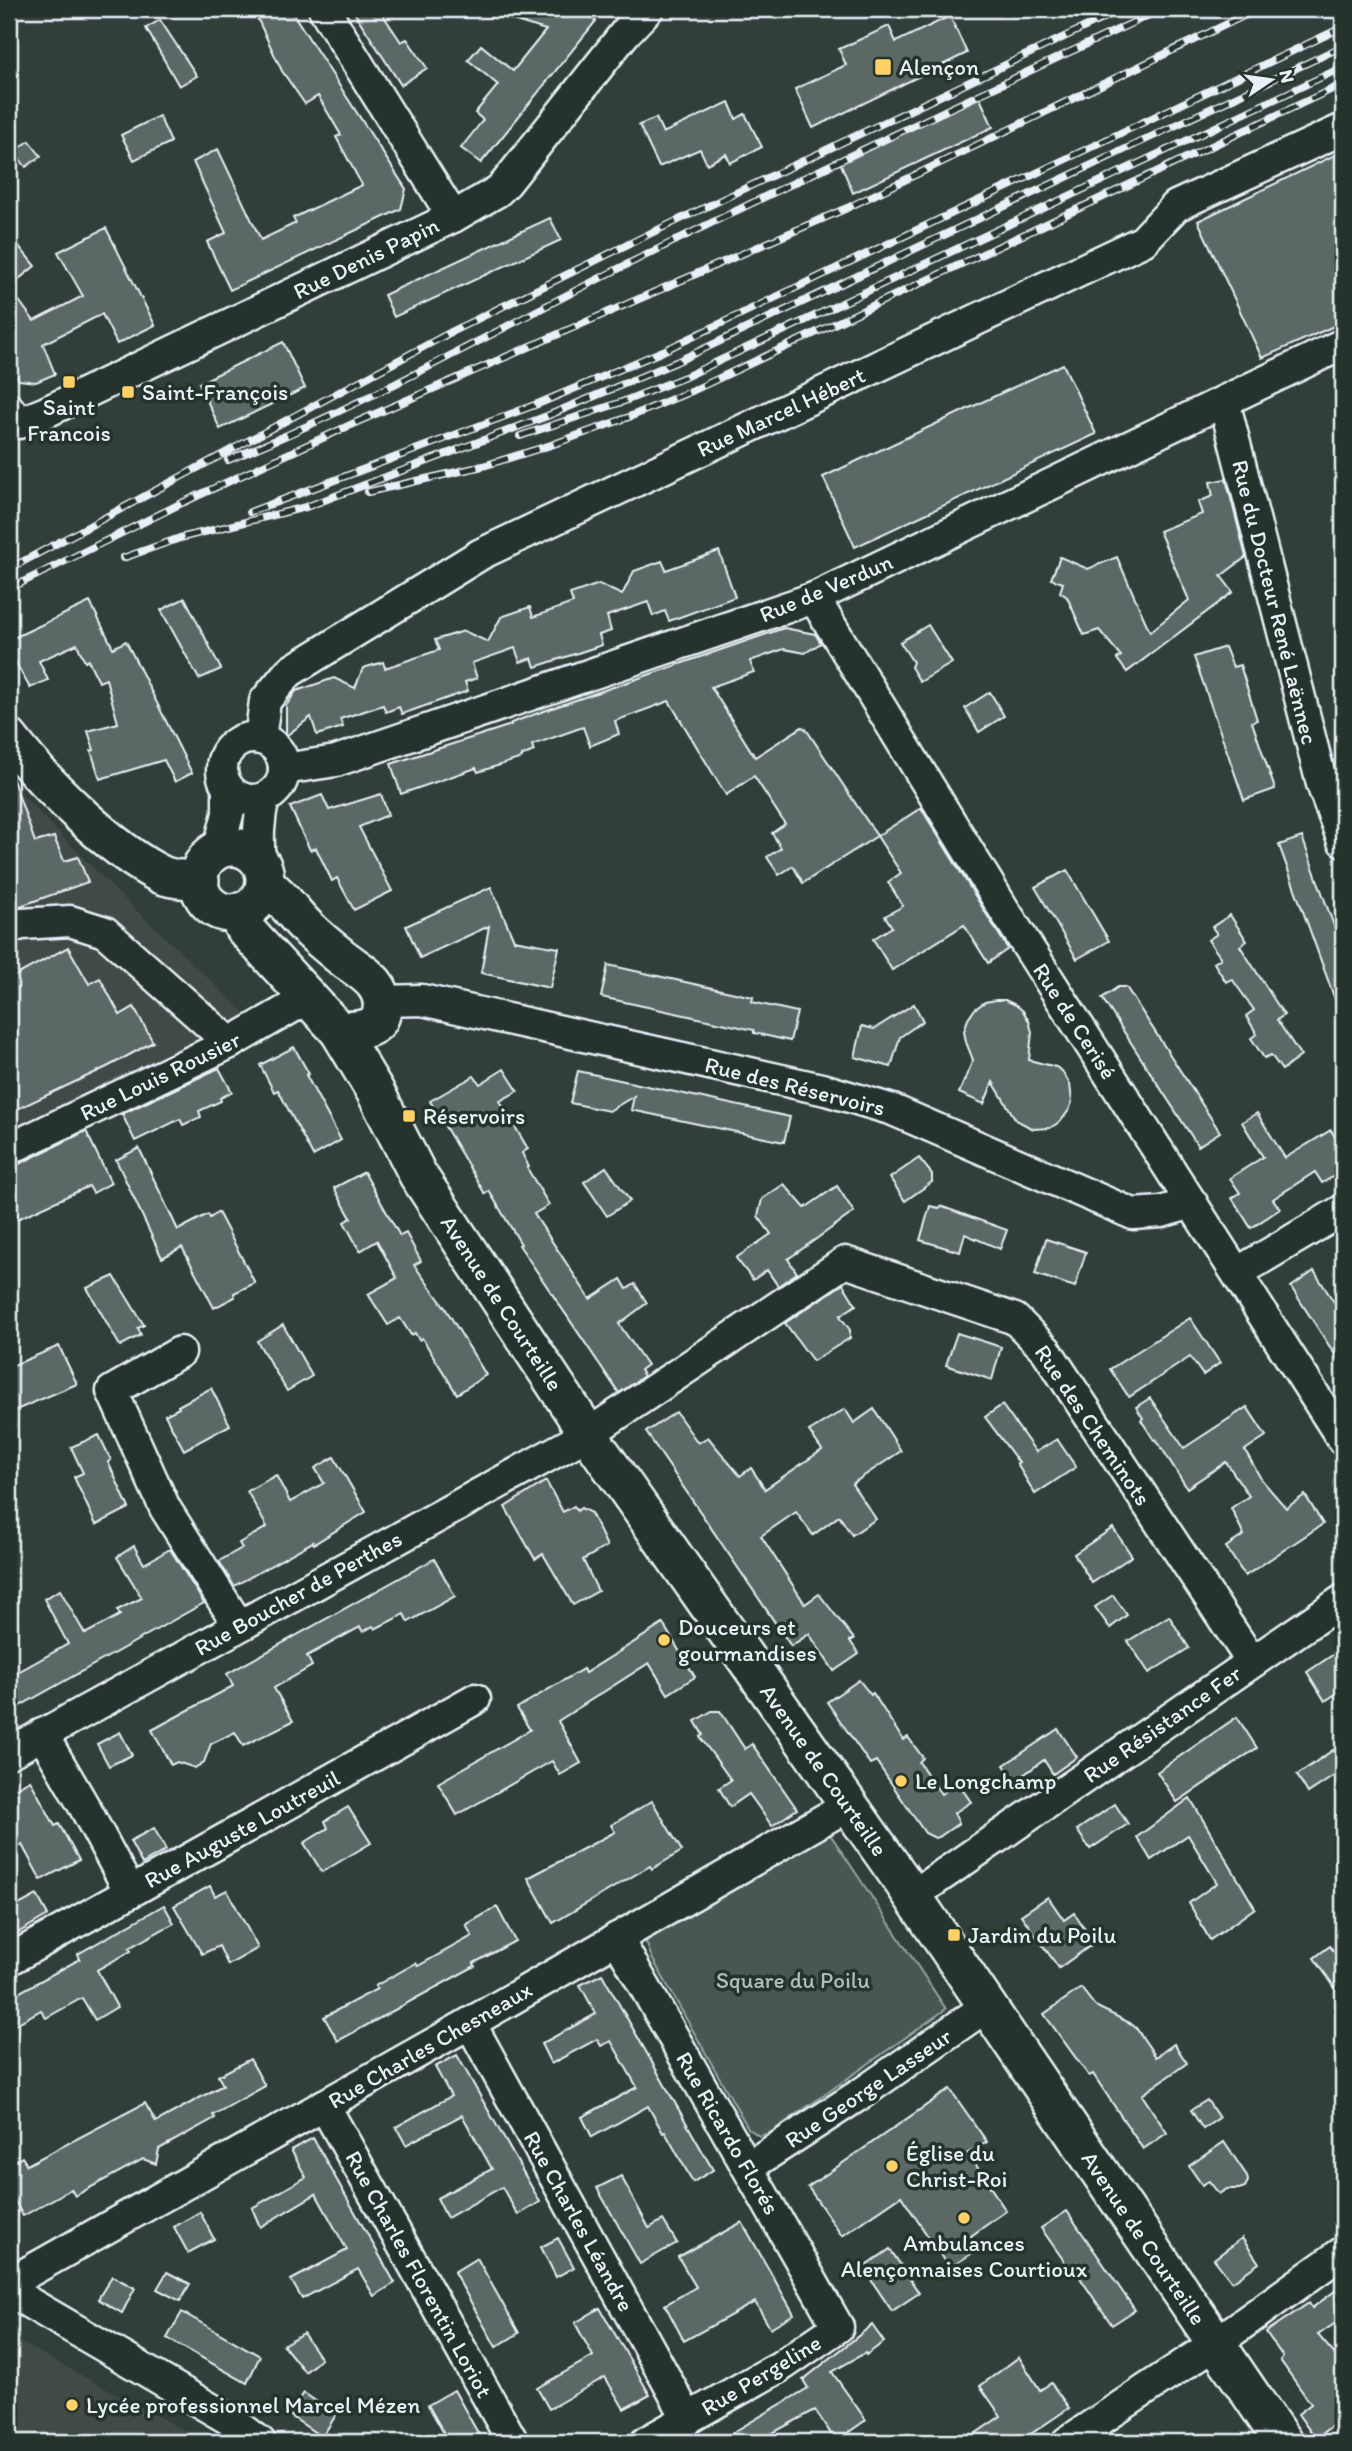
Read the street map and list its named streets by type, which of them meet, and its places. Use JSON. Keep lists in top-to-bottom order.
{
  "streets": {
    "street": [
      "Rue Denis Papin",
      "Rue Marcel Hébert",
      "Rue de Verdun",
      "Rue du Docteur René Laënnec",
      "Rue de Cerisé",
      "Rue Louis Rousier",
      "Rue des Réservoirs",
      "Avenue de Courteille",
      "Rue des Cheminots",
      "Rue Boucher de Perthes",
      "Rue Résistance Fer",
      "Rue Auguste Loutreuil",
      "Rue Charles Chesneaux",
      "Rue George Lasseur",
      "Rue Ricardo Florés",
      "Rue Charles Léandre",
      "Rue Charles Florentin Loriot",
      "Rue Pergeline"
    ]
  },
  "crossings": [
    ["Rue Marcel Hébert", "Rue de Verdun"],
    ["Rue de Verdun", "Rue du Docteur René Laënnec"],
    ["Rue de Verdun", "Rue de Cerisé"],
    ["Rue de Cerisé", "Rue des Réservoirs"],
    ["Rue Louis Rousier", "Avenue de Courteille"],
    ["Rue des Réservoirs", "Avenue de Courteille"],
    ["Avenue de Courteille", "Rue des Cheminots"],
    ["Avenue de Courteille", "Rue Boucher de Perthes"],
    ["Avenue de Courteille", "Rue Résistance Fer"],
    ["Avenue de Courteille", "Rue Charles Chesneaux"],
    ["Avenue de Courteille", "Rue George Lasseur"],
    ["Rue des Cheminots", "Rue Boucher de Perthes"],
    ["Rue des Cheminots", "Rue Résistance Fer"],
    ["Rue Charles Chesneaux", "Rue Ricardo Florés"],
    ["Rue Charles Chesneaux", "Rue Charles Léandre"],
    ["Rue Charles Chesneaux", "Rue Charles Florentin Loriot"],
    ["Rue George Lasseur", "Rue Ricardo Florés"],
    ["Rue Ricardo Florés", "Rue Pergeline"],
    ["Rue Charles Léandre", "Rue Pergeline"]
  ],
  "parks": ["Square du Poilu"],
  "places": {
    "transit": [
      "Alençon",
      "Saint Francois",
      "Saint-François",
      "Réservoirs",
      "Jardin du Poilu"
    ],
    "other": [
      "Douceurs et gourmandises",
      "Le Longchamp",
      "Église du Christ-Roi",
      "Ambulances Alençonnaises Courtioux",
      "Lycée professionnel Marcel Mézen"
    ]
  },
  "north": "right"
}
